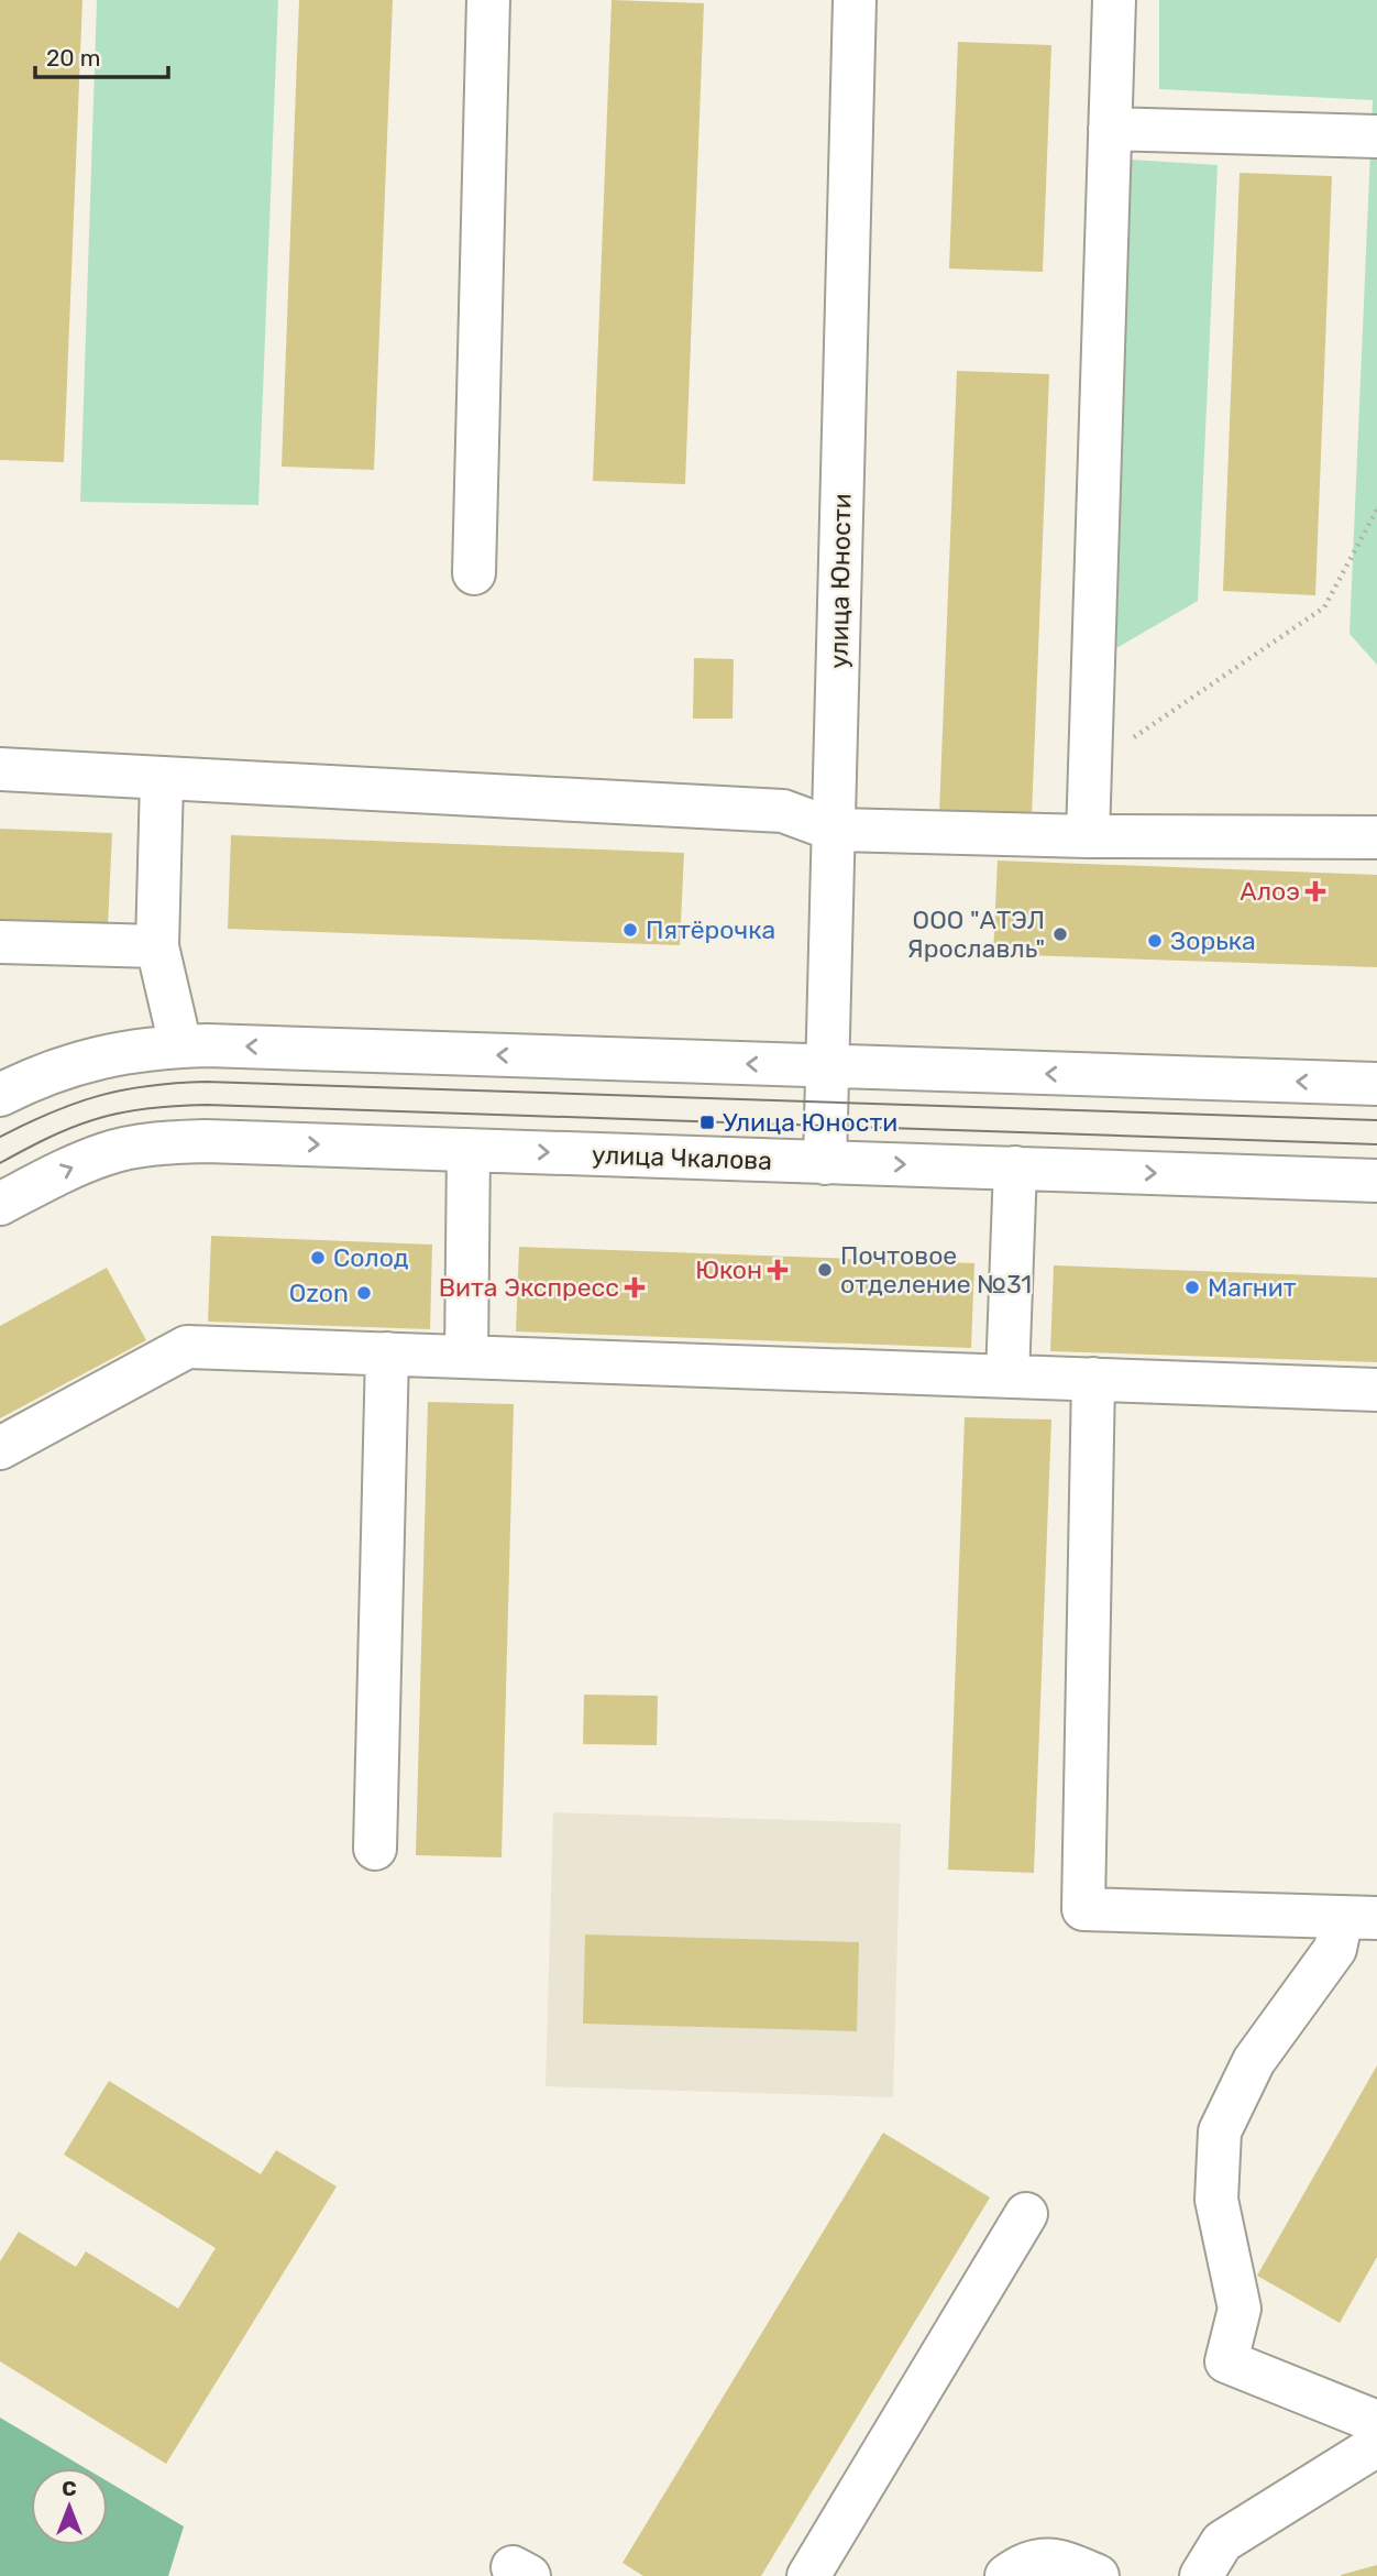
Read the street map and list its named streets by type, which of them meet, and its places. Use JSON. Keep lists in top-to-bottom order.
{
  "streets": {
    "street": ["улица Юности", "улица Чкалова"]
  },
  "crossings": [
    ["улица Юности", "улица Чкалова"]
  ],
  "places": {
    "health": ["Алоэ", "Юкон", "Вита Экспресс"],
    "other": [
      "Пятёрочка",
      "ООО \"АТЭЛ Ярославль\"",
      "Зорька",
      "Солод",
      "Почтовое отделение №31",
      "Магнит",
      "Ozon"
    ],
    "transit": ["Улица Юности"]
  },
  "scale_bar": "20 m",
  "north": "top"
}
